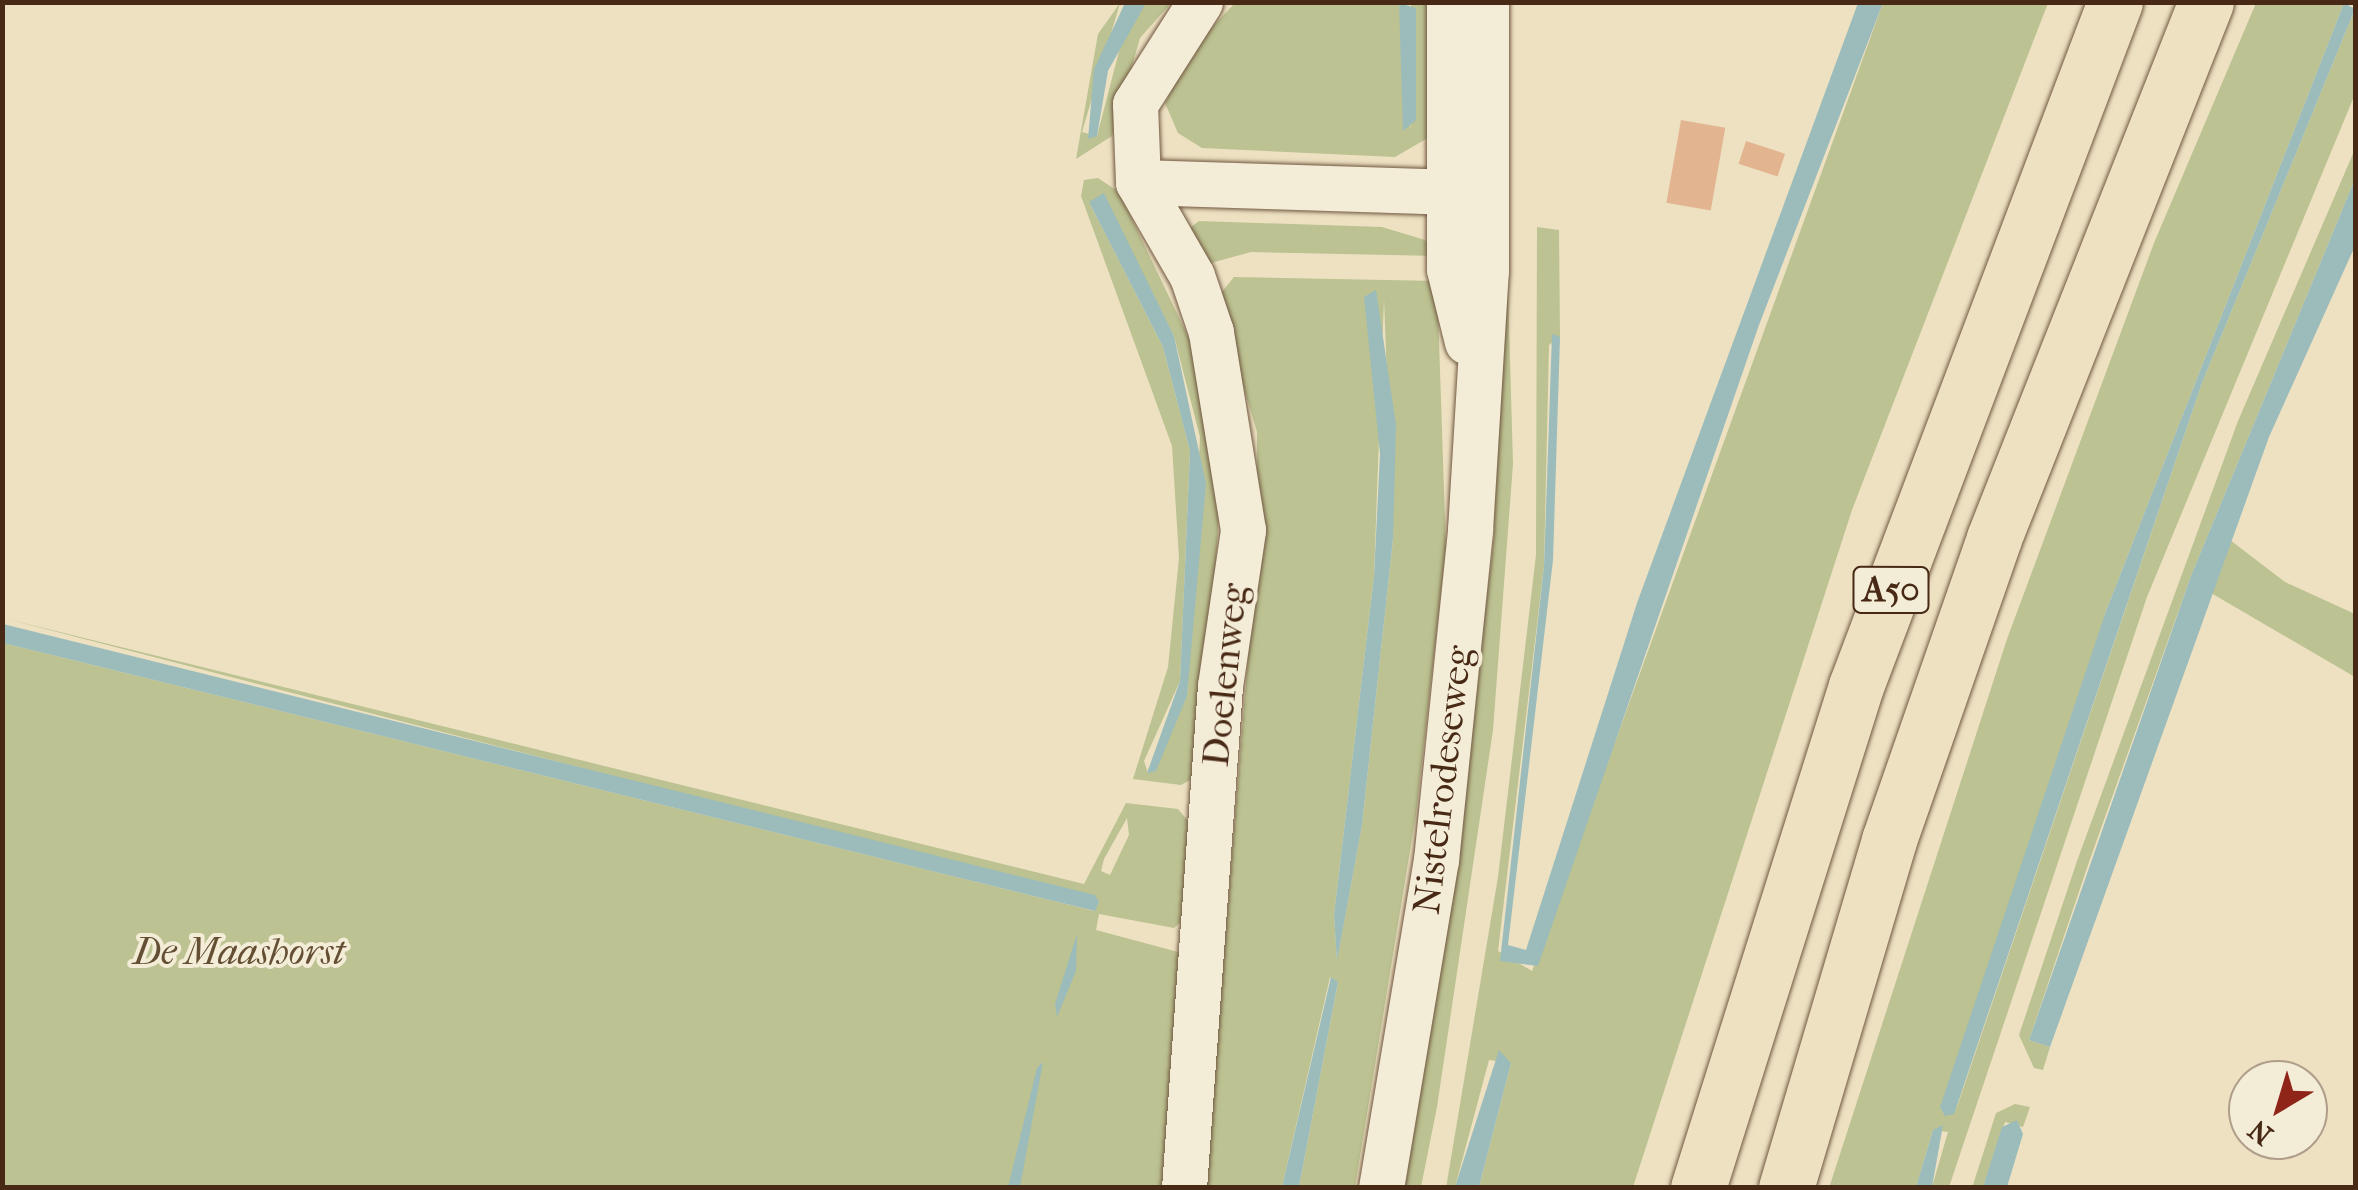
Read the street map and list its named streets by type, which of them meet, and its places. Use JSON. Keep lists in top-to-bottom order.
{
  "streets": {
    "highway": ["A50"],
    "street": ["Doelenweg", "Nistelrodeseweg"]
  },
  "parks": ["De Maashorst"],
  "north": "bottom left"
}
